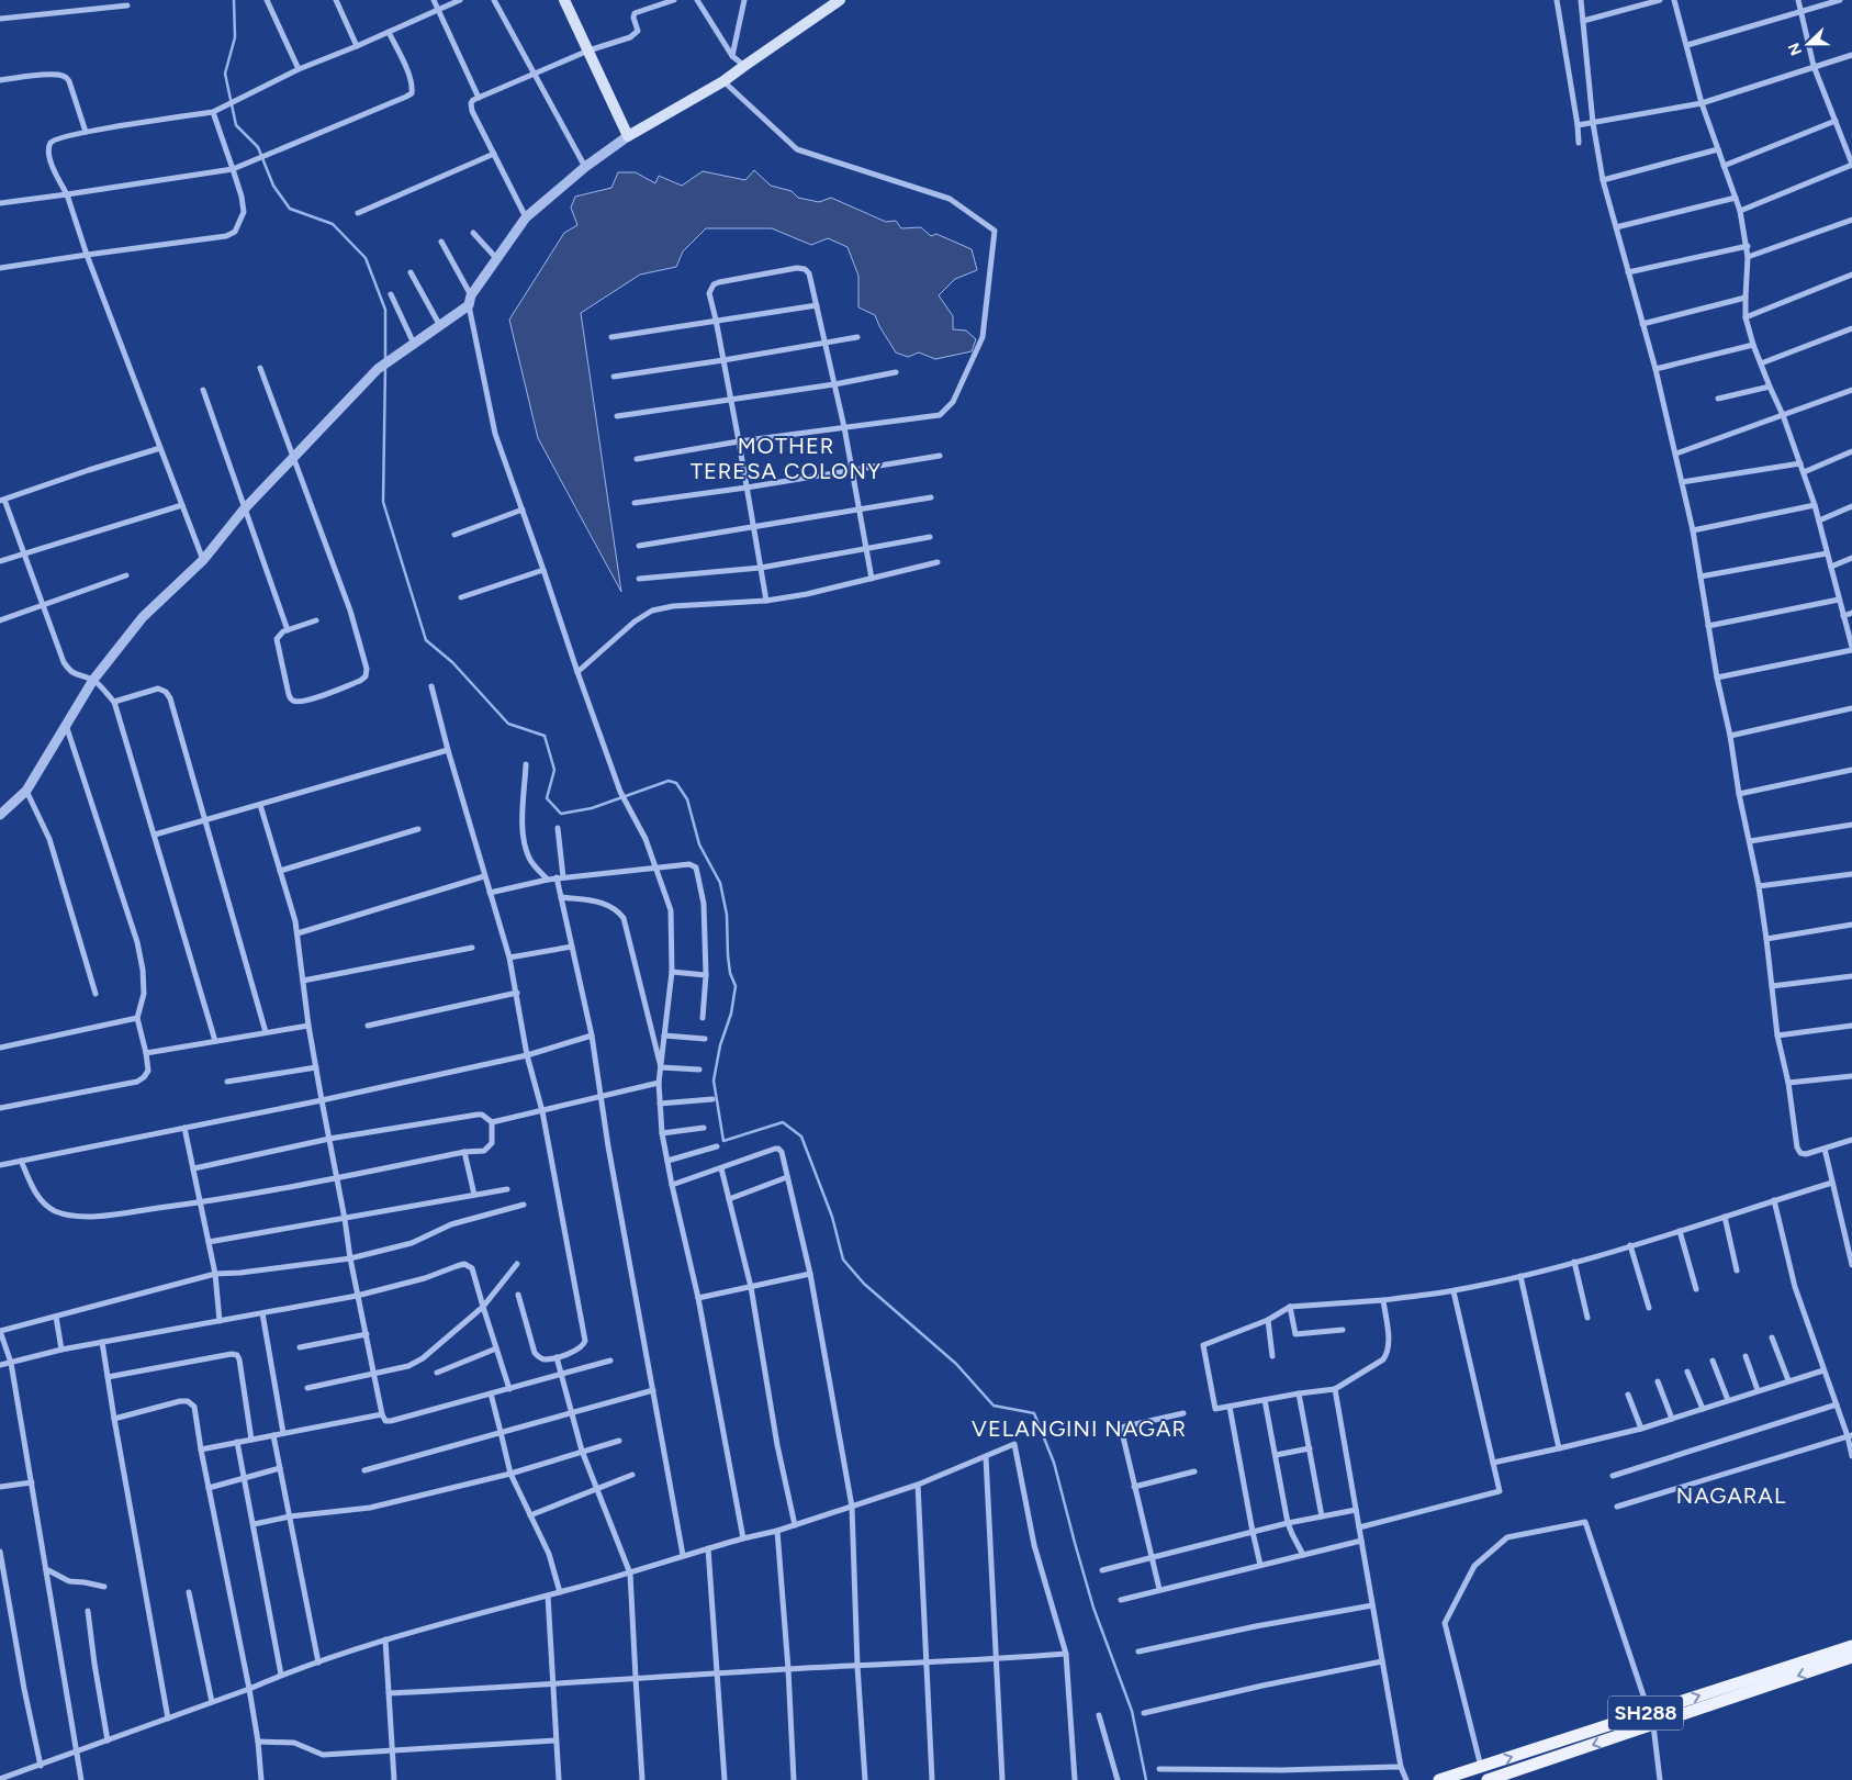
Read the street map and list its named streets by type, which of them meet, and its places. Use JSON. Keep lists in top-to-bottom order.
{
  "streets": {
    "main road": ["SH288"]
  },
  "districts": ["MOTHER TERESA COLONY", "VELANGINI NAGAR", "NAGARAL"],
  "north": "left"
}
